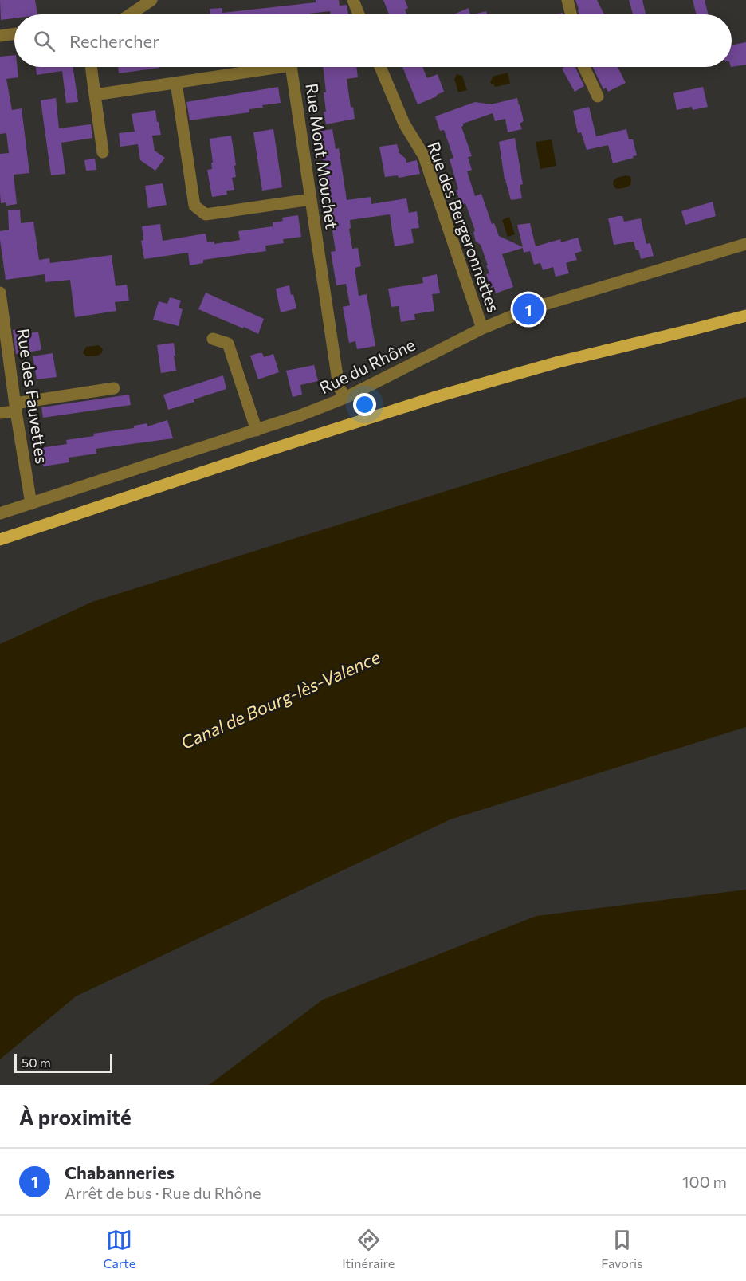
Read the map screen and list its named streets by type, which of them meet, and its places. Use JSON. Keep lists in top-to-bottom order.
{
  "streets": {
    "street": [
      "Rue Mont Mouchet",
      "Rue des Bergeronnettes",
      "Rue du Rhône",
      "Rue des Fauvettes"
    ]
  },
  "crossings": [
    ["Rue Mont Mouchet", "Rue du Rhône"],
    ["Rue des Bergeronnettes", "Rue du Rhône"],
    ["Rue du Rhône", "Rue des Fauvettes"]
  ],
  "water": ["Canal de Bourg-lès-Valence"],
  "scale_bar": "50 m",
  "page": {
    "search": "Rechercher",
    "pins": "1",
    "scale": "50 m",
    "heading": "À proximité",
    "list": [
      {
        "mark": "1",
        "name": "Chabanneries",
        "note": "Arrêt de bus · Rue du Rhône",
        "value": "100 m"
      }
    ],
    "nav": ["Carte", "Itinéraire", "Favoris"]
  }
}
